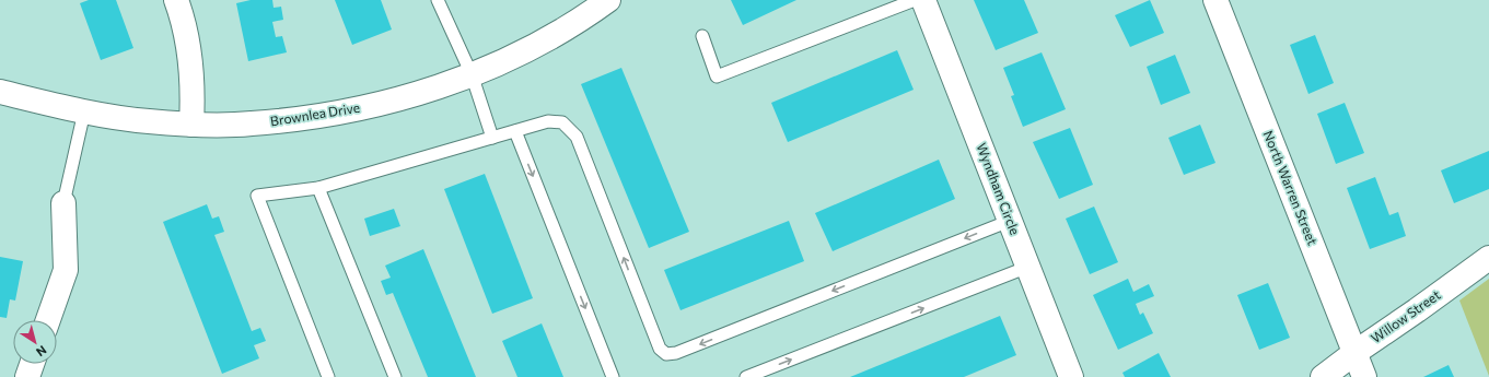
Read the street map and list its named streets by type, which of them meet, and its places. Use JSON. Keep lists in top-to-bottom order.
{
  "streets": {
    "street": [
      "Brownlea Drive",
      "North Warren Street",
      "Wyndham Circle",
      "Willow Street"
    ]
  },
  "crossings": [
    ["North Warren Street", "Willow Street"]
  ],
  "north": "bottom right"
}
